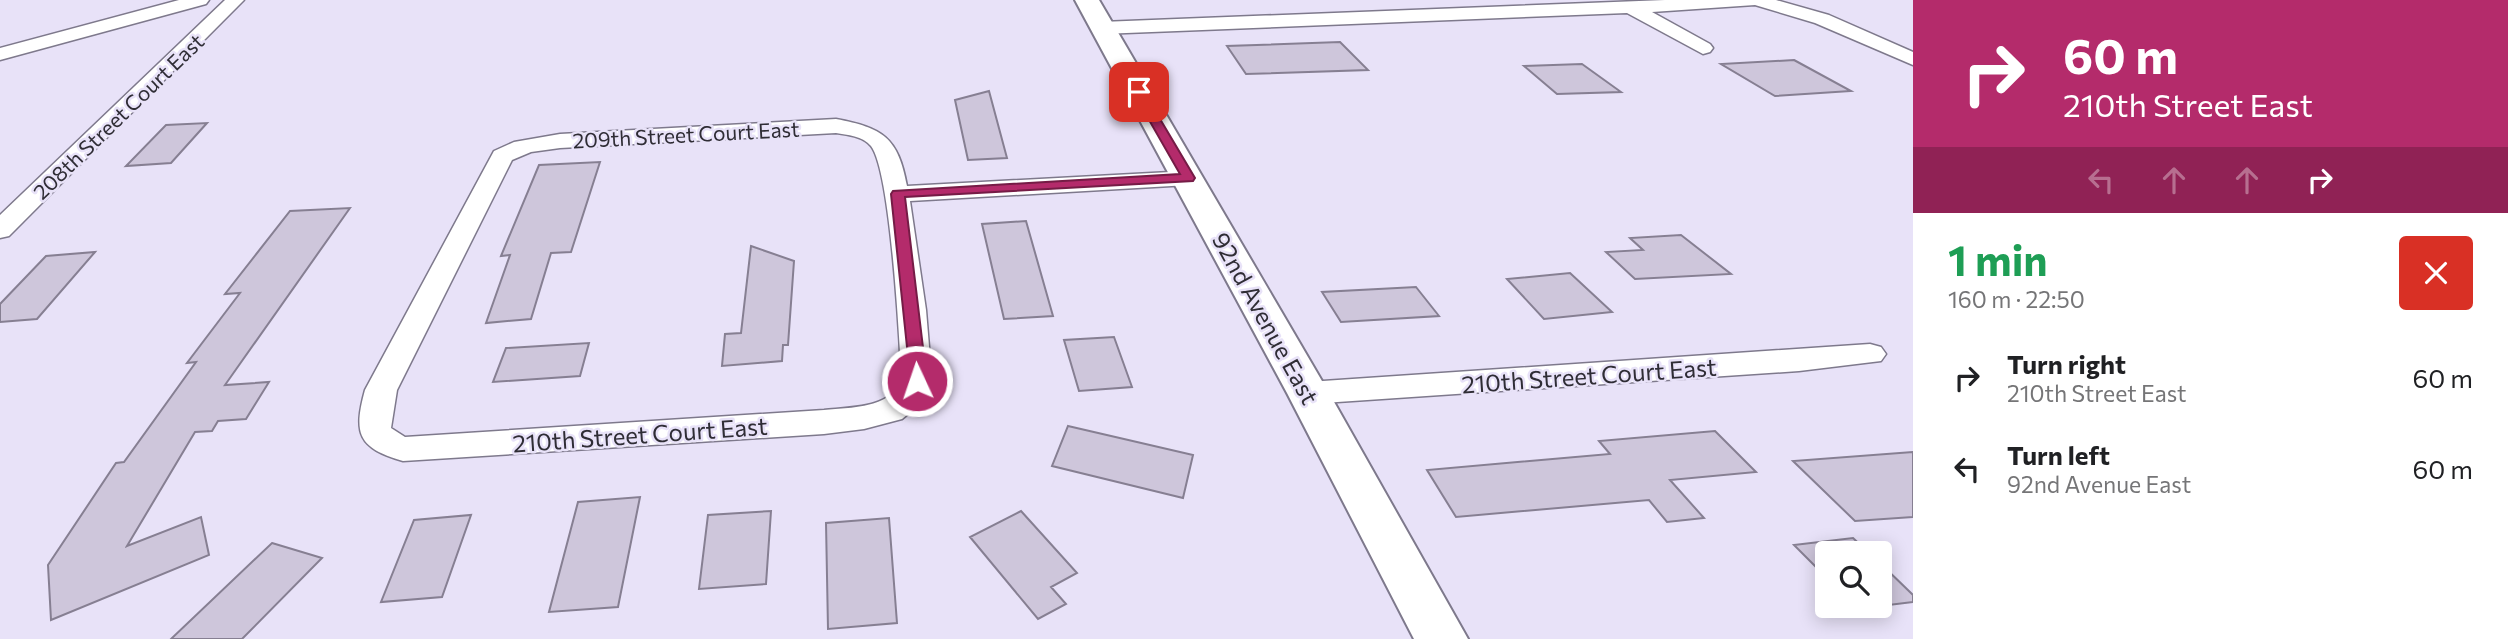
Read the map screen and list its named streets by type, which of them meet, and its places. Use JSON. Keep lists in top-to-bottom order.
{
  "streets": {
    "street": [
      "208th Street Court East",
      "209th Street Court East",
      "92nd Avenue East",
      "210th Street Court East"
    ]
  },
  "crossings": [
    ["209th Street Court East", "210th Street Court East"],
    ["92nd Avenue East", "210th Street Court East"]
  ],
  "page": {
    "turn": ["60 m", "210th Street East"],
    "heading": ["1 min", "160 m · 22:50"],
    "list": [
      {
        "name": "Turn right",
        "note": "210th Street East",
        "value": "60 m"
      },
      {
        "name": "Turn left",
        "note": "92nd Avenue East",
        "value": "60 m"
      }
    ]
  }
}
